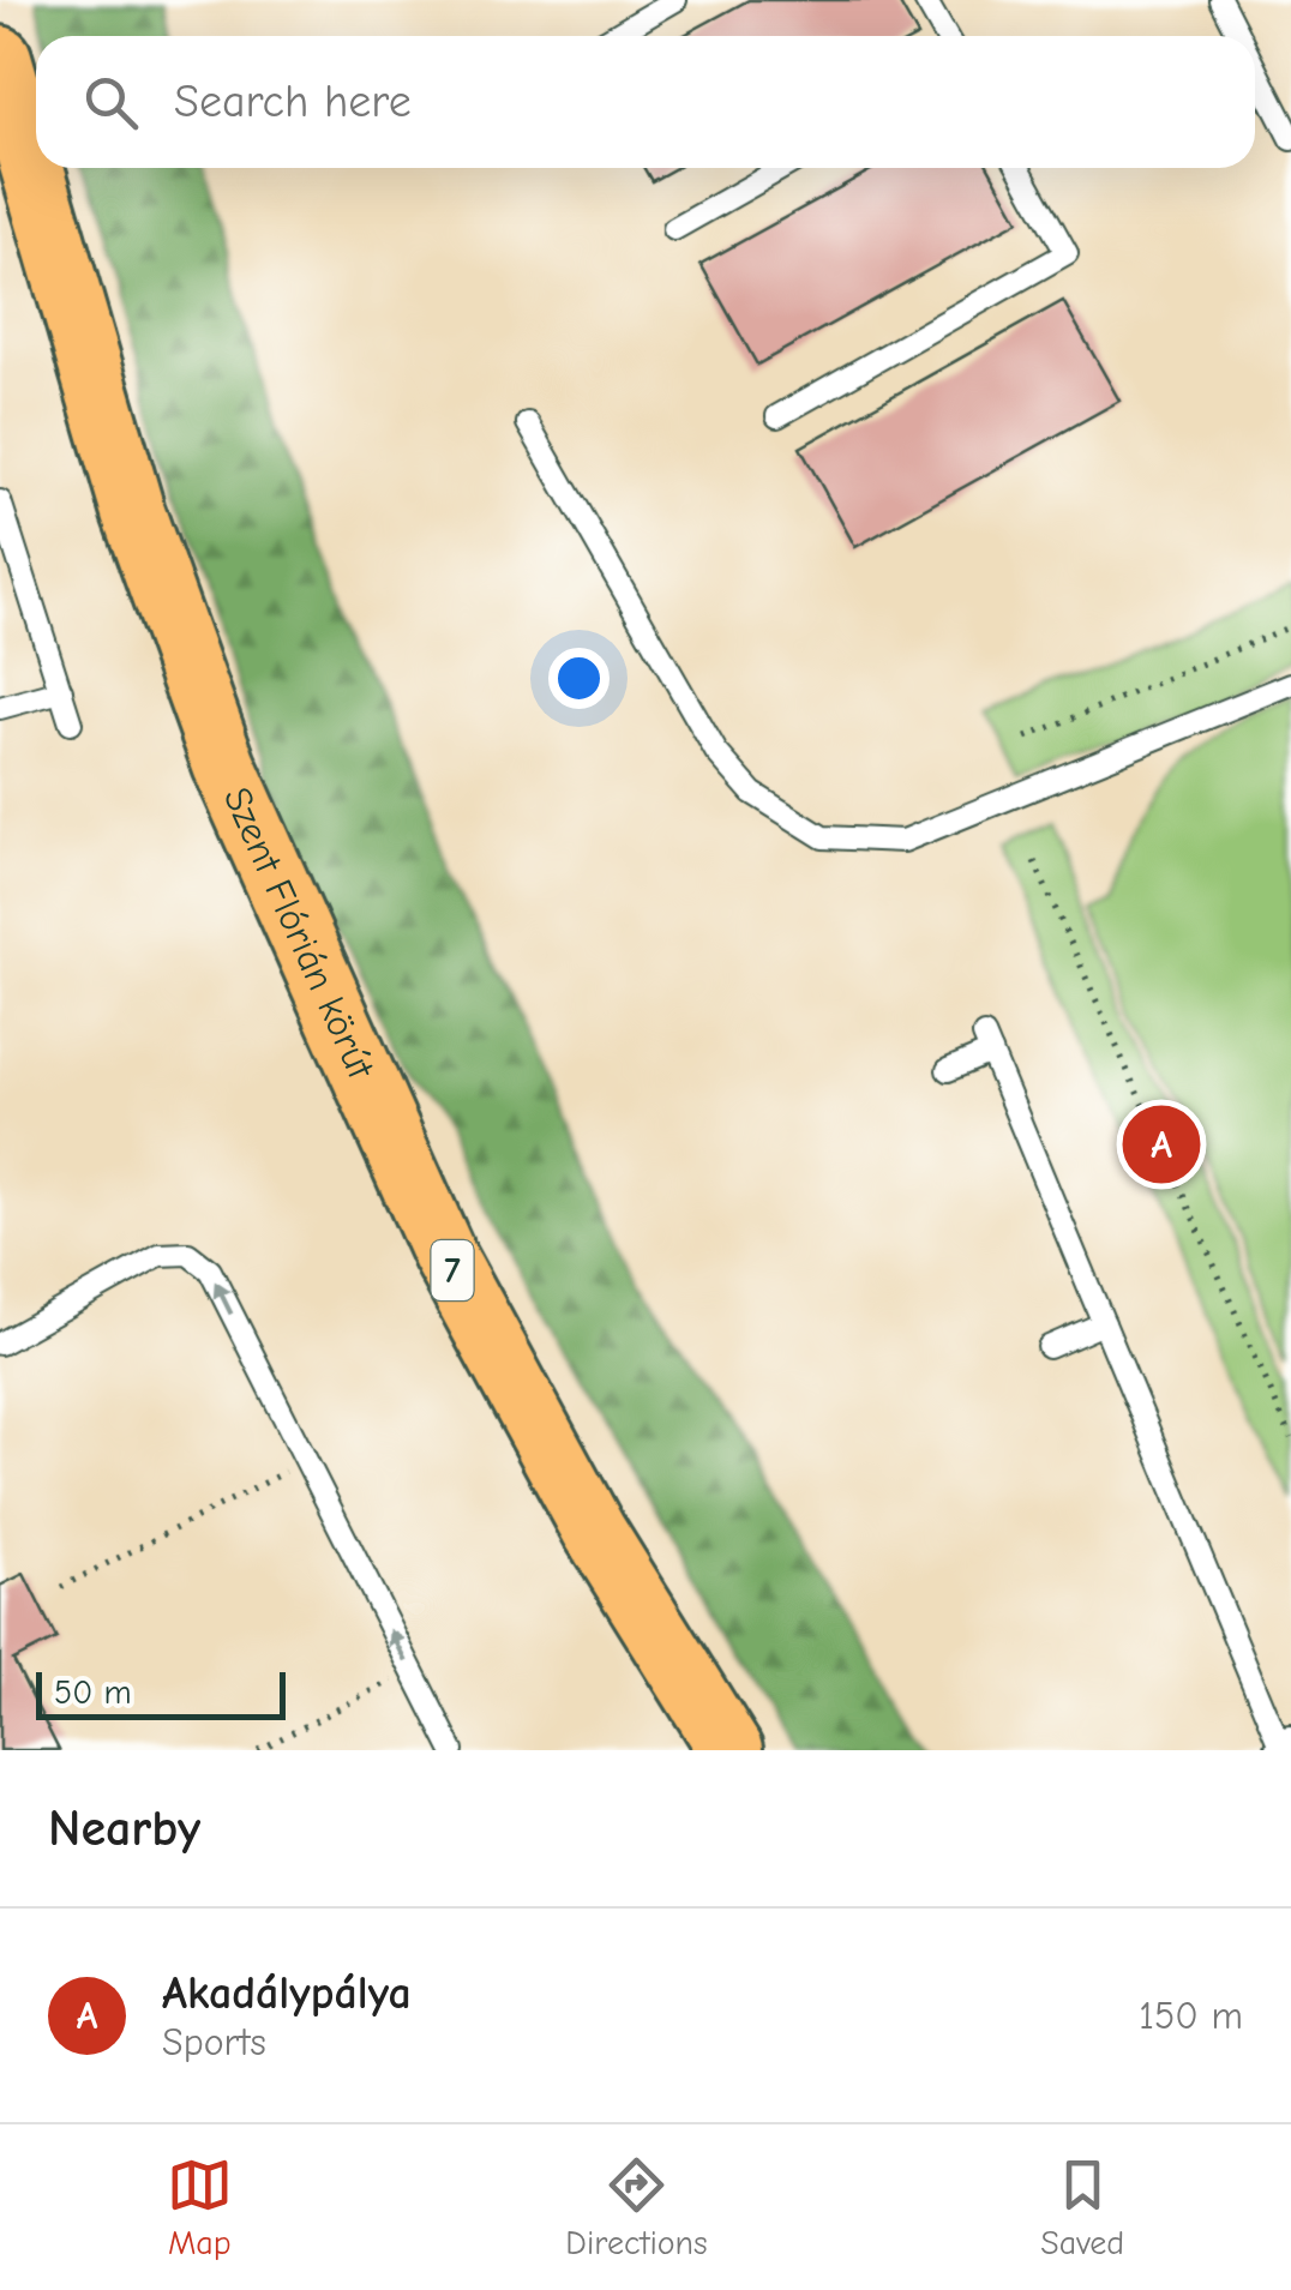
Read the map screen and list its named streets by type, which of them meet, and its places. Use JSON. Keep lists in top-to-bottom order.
{
  "streets": {
    "main road": ["Szent Flórián körút", "7"]
  },
  "scale_bar": "50 m",
  "page": {
    "search": "Search here",
    "pins": "A",
    "scale": "50 m",
    "heading": "Nearby",
    "list": [
      {
        "mark": "A",
        "name": "Akadálypálya",
        "note": "Sports",
        "value": "150 m"
      }
    ],
    "nav": ["Map", "Directions", "Saved"]
  }
}
